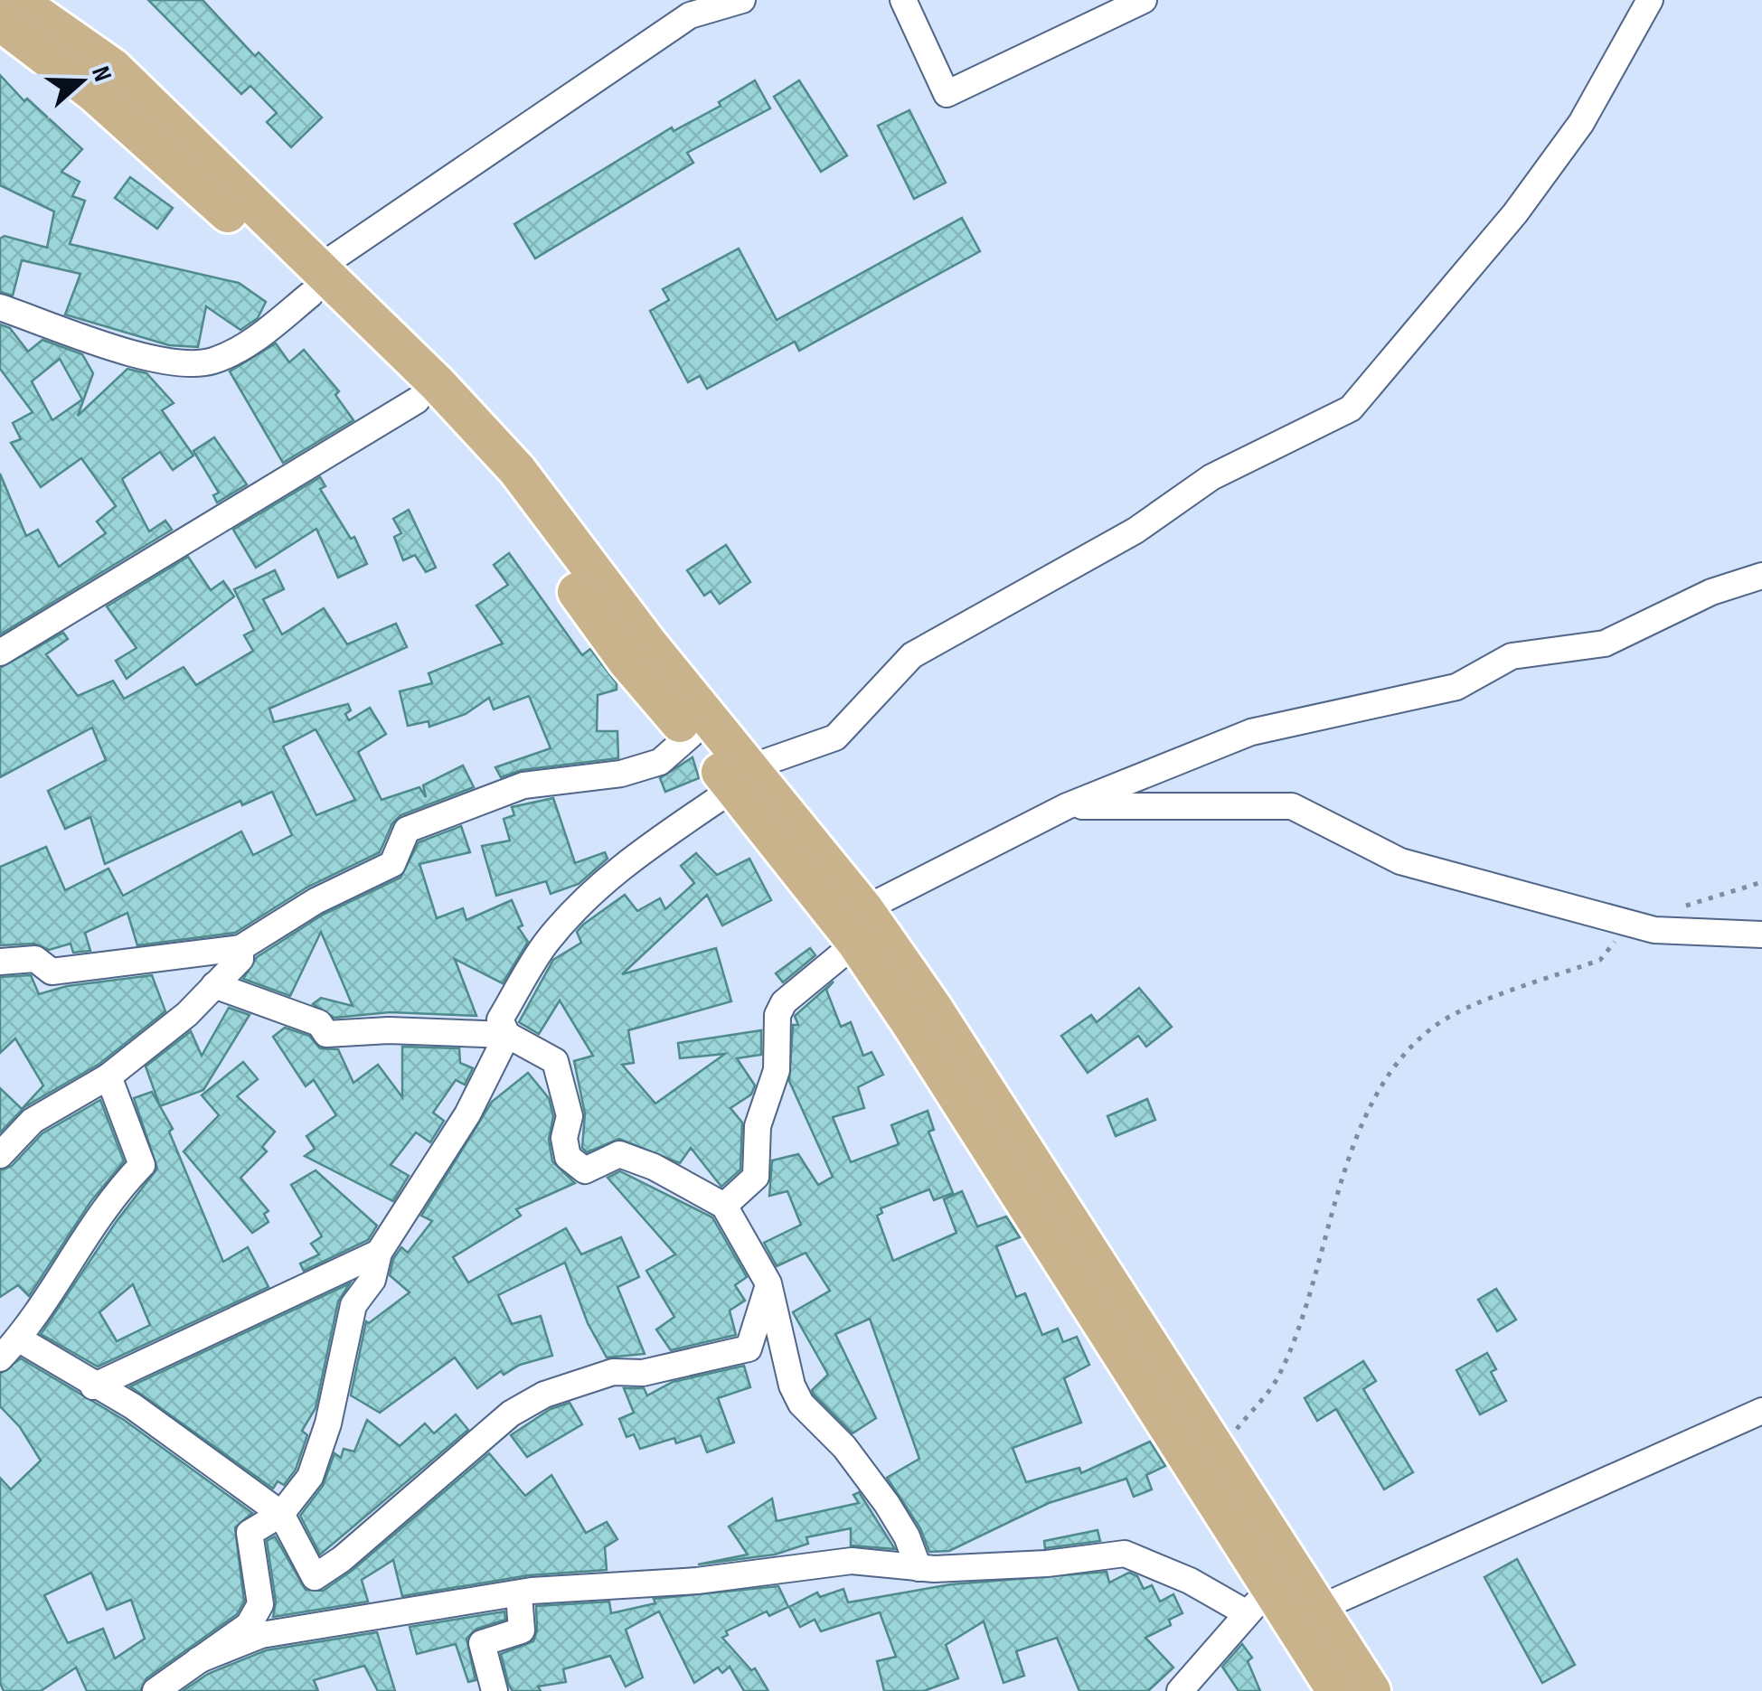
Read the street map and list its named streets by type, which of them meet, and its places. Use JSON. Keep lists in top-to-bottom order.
{
  "north": "right"
}
